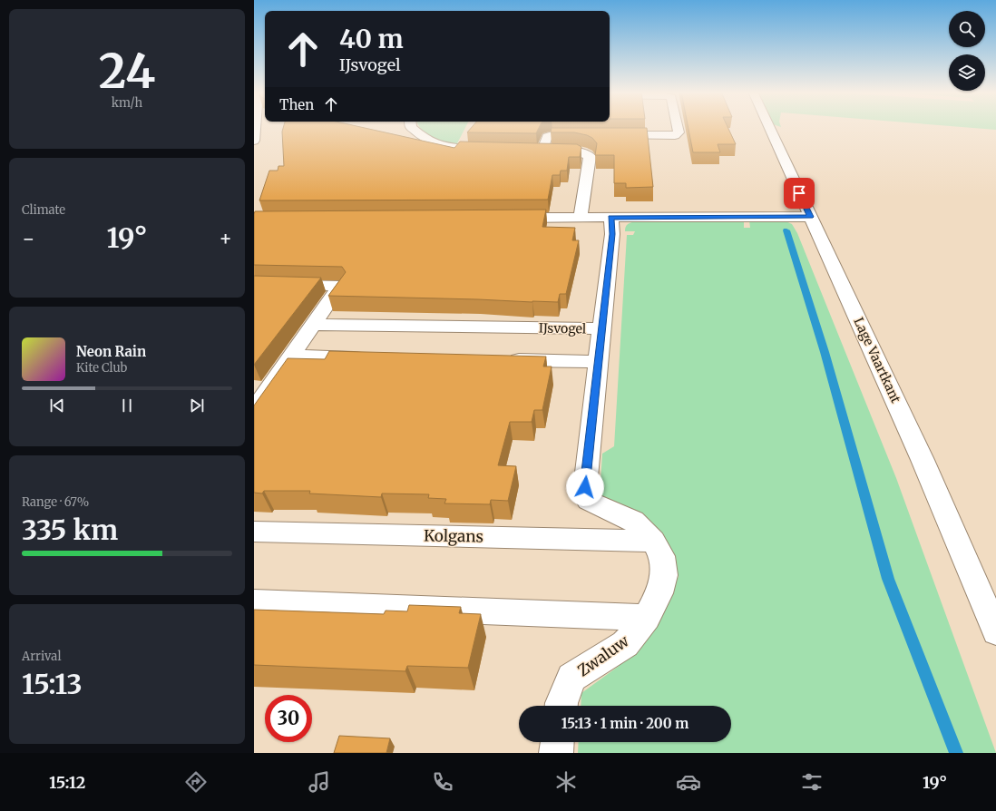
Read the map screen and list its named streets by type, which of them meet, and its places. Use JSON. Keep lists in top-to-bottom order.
{
  "streets": {
    "street": [
      "IJsvogel",
      "Lage Vaartkant",
      "Kolgans",
      "Zwaluw"
    ]
  },
  "crossings": [
    ["IJsvogel", "Zwaluw"],
    ["Kolgans", "Zwaluw"]
  ],
  "page": {
    "tile": [
      ["24", "km/h"],
      "Climate",
      ["Range · 67%", "335 km"],
      ["Arrival", "15:13"]
    ],
    "turn": ["40 m", "IJsvogel"],
    "then": "Then",
    "heat": ["−", "19°", "+"],
    "song": ["Neon Rain", "Kite Club"],
    "limit": "30",
    "trip": "15:13 · 1 min · 200 m",
    "tabs": ["15:12", "19°"]
  }
}
